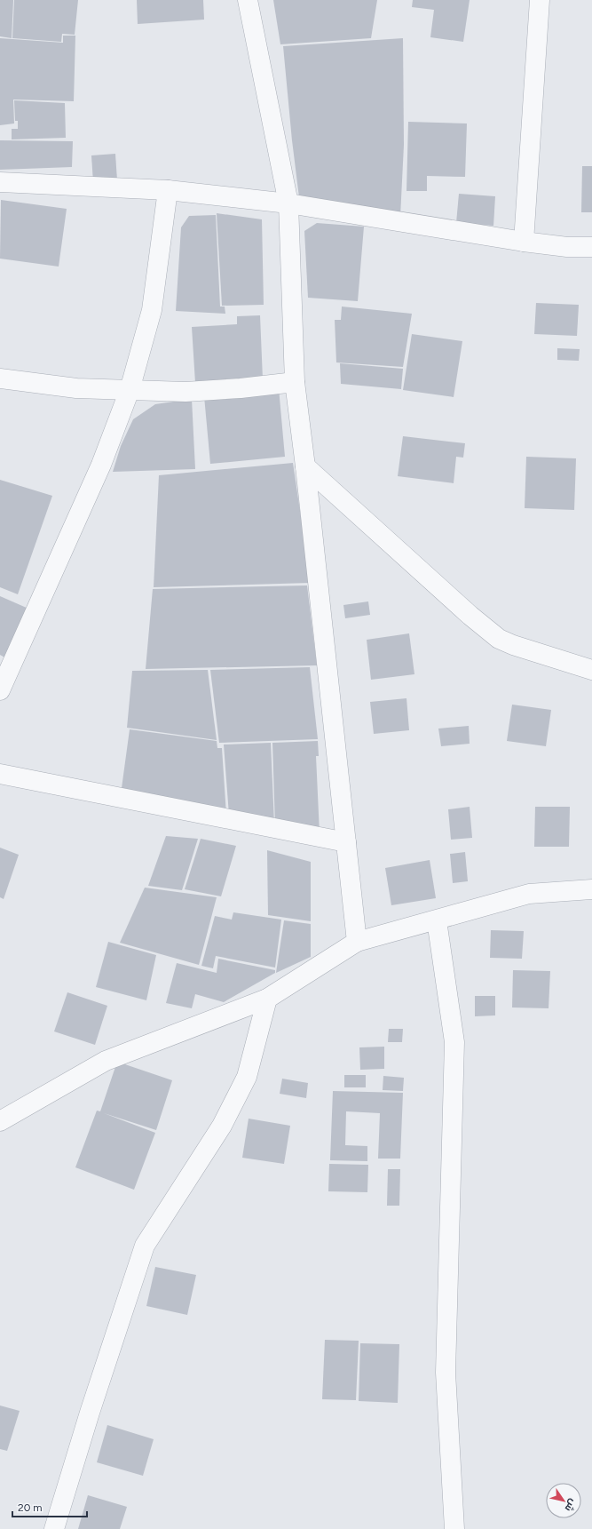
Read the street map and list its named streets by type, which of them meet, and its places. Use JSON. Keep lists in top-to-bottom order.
{
  "scale_bar": "20 m",
  "north": "bottom right"
}
